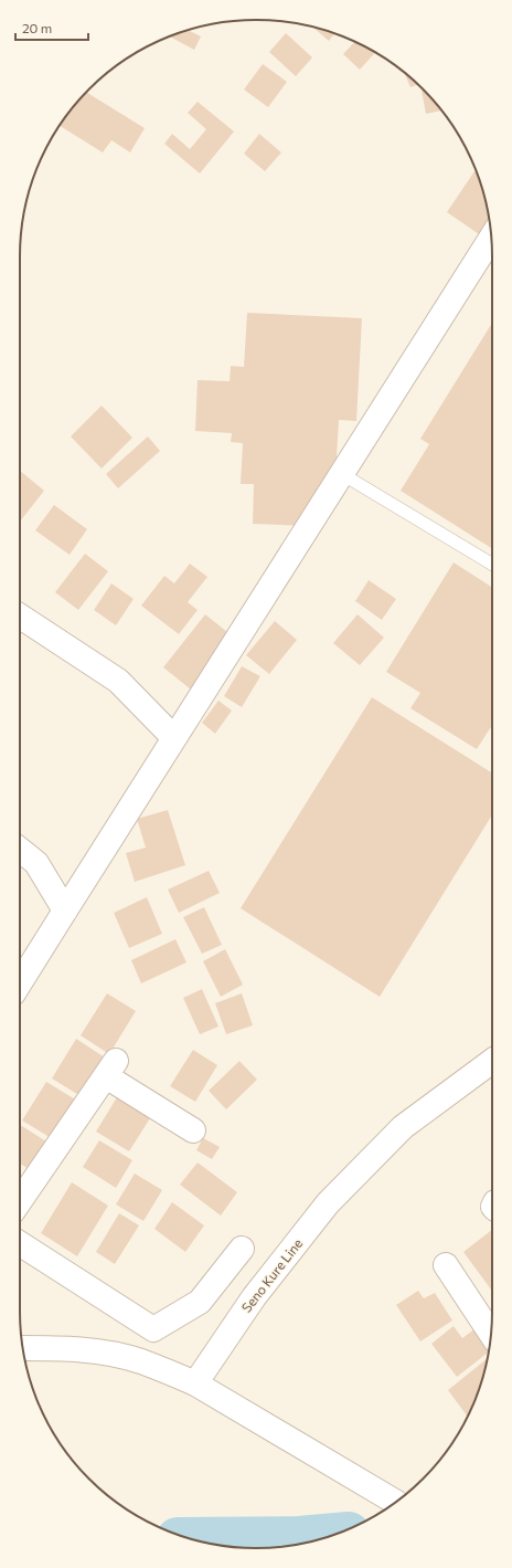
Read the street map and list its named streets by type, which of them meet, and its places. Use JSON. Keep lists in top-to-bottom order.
{
  "streets": {
    "street": ["Seno Kure Line"]
  },
  "scale_bar": "20 m"
}
